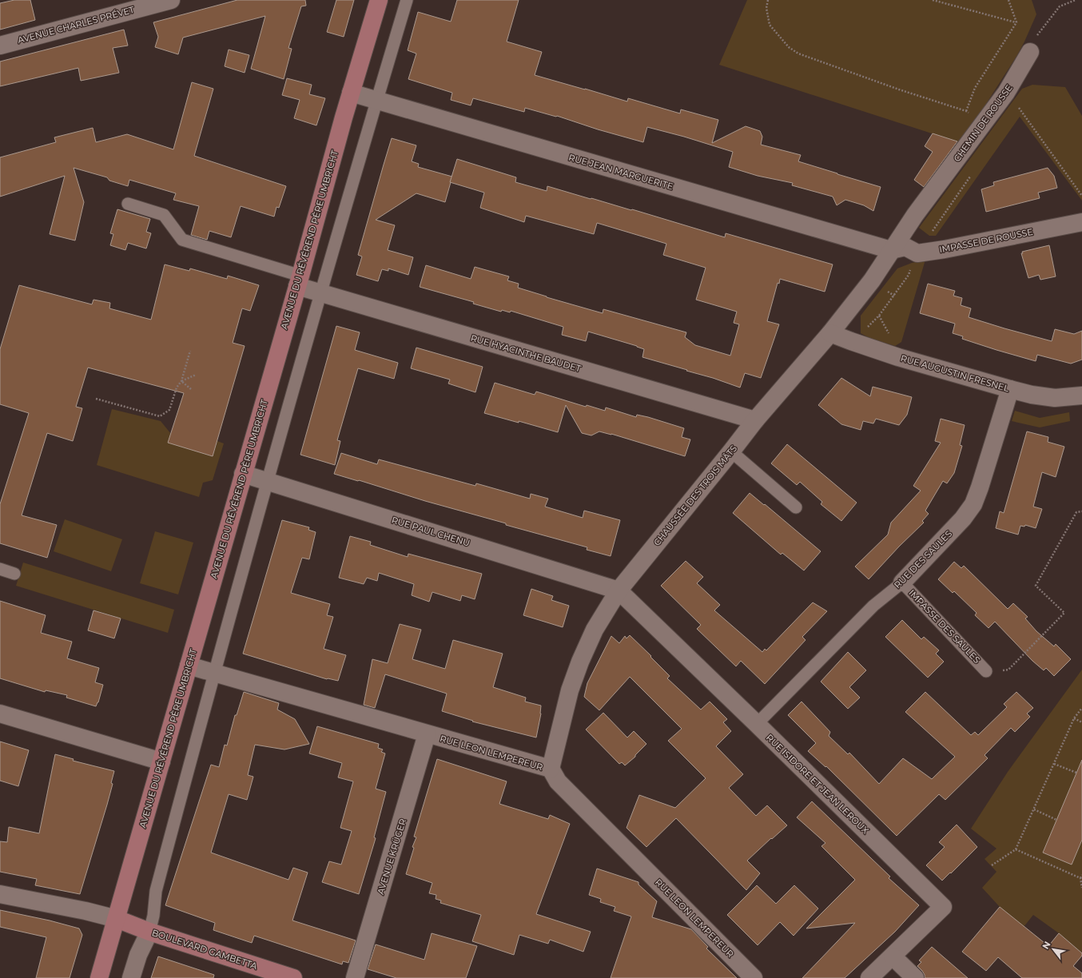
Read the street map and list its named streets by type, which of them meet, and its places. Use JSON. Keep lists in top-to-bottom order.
{
  "streets": {
    "main road": ["AVENUE DU RÉVÉREND PÈRE UMBRICHT", "BOULEVARD GAMBETTA"],
    "street": [
      "AVENUE CHARLES PRÉVET",
      "CHEMIN DE ROUSSE",
      "RUE JEAN MARGUERITE",
      "IMPASSE DE ROUSSE",
      "RUE HYACINTHE BAUDET",
      "RUE AUGUSTIN FRESNEL",
      "CHAUSSÉE DES TROIS MÂTS",
      "RUE PAUL CHENU",
      "RUE DES SAULES",
      "RUE LEON LEMPEREUR",
      "RUE ISIDORE ET JEAN LEROUX",
      "AVENUE KRÜGER"
    ],
    "lane": ["IMPASSE DES SAULES"]
  },
  "crossings": [
    ["CHEMIN DE ROUSSE", "RUE JEAN MARGUERITE"],
    ["CHEMIN DE ROUSSE", "CHAUSSÉE DES TROIS MÂTS"],
    ["RUE JEAN MARGUERITE", "AVENUE DU RÉVÉREND PÈRE UMBRICHT"],
    ["RUE JEAN MARGUERITE", "CHAUSSÉE DES TROIS MÂTS"],
    ["AVENUE DU RÉVÉREND PÈRE UMBRICHT", "RUE HYACINTHE BAUDET"],
    ["AVENUE DU RÉVÉREND PÈRE UMBRICHT", "RUE PAUL CHENU"],
    ["AVENUE DU RÉVÉREND PÈRE UMBRICHT", "RUE LEON LEMPEREUR"],
    ["AVENUE DU RÉVÉREND PÈRE UMBRICHT", "BOULEVARD GAMBETTA"],
    ["RUE HYACINTHE BAUDET", "CHAUSSÉE DES TROIS MÂTS"],
    ["RUE AUGUSTIN FRESNEL", "CHAUSSÉE DES TROIS MÂTS"],
    ["RUE AUGUSTIN FRESNEL", "RUE DES SAULES"],
    ["CHAUSSÉE DES TROIS MÂTS", "RUE PAUL CHENU"],
    ["CHAUSSÉE DES TROIS MÂTS", "RUE LEON LEMPEREUR"],
    ["CHAUSSÉE DES TROIS MÂTS", "RUE ISIDORE ET JEAN LEROUX"],
    ["RUE PAUL CHENU", "RUE ISIDORE ET JEAN LEROUX"],
    ["RUE DES SAULES", "IMPASSE DES SAULES"],
    ["RUE DES SAULES", "RUE ISIDORE ET JEAN LEROUX"],
    ["RUE LEON LEMPEREUR", "AVENUE KRÜGER"]
  ],
  "north": "top left"
}
